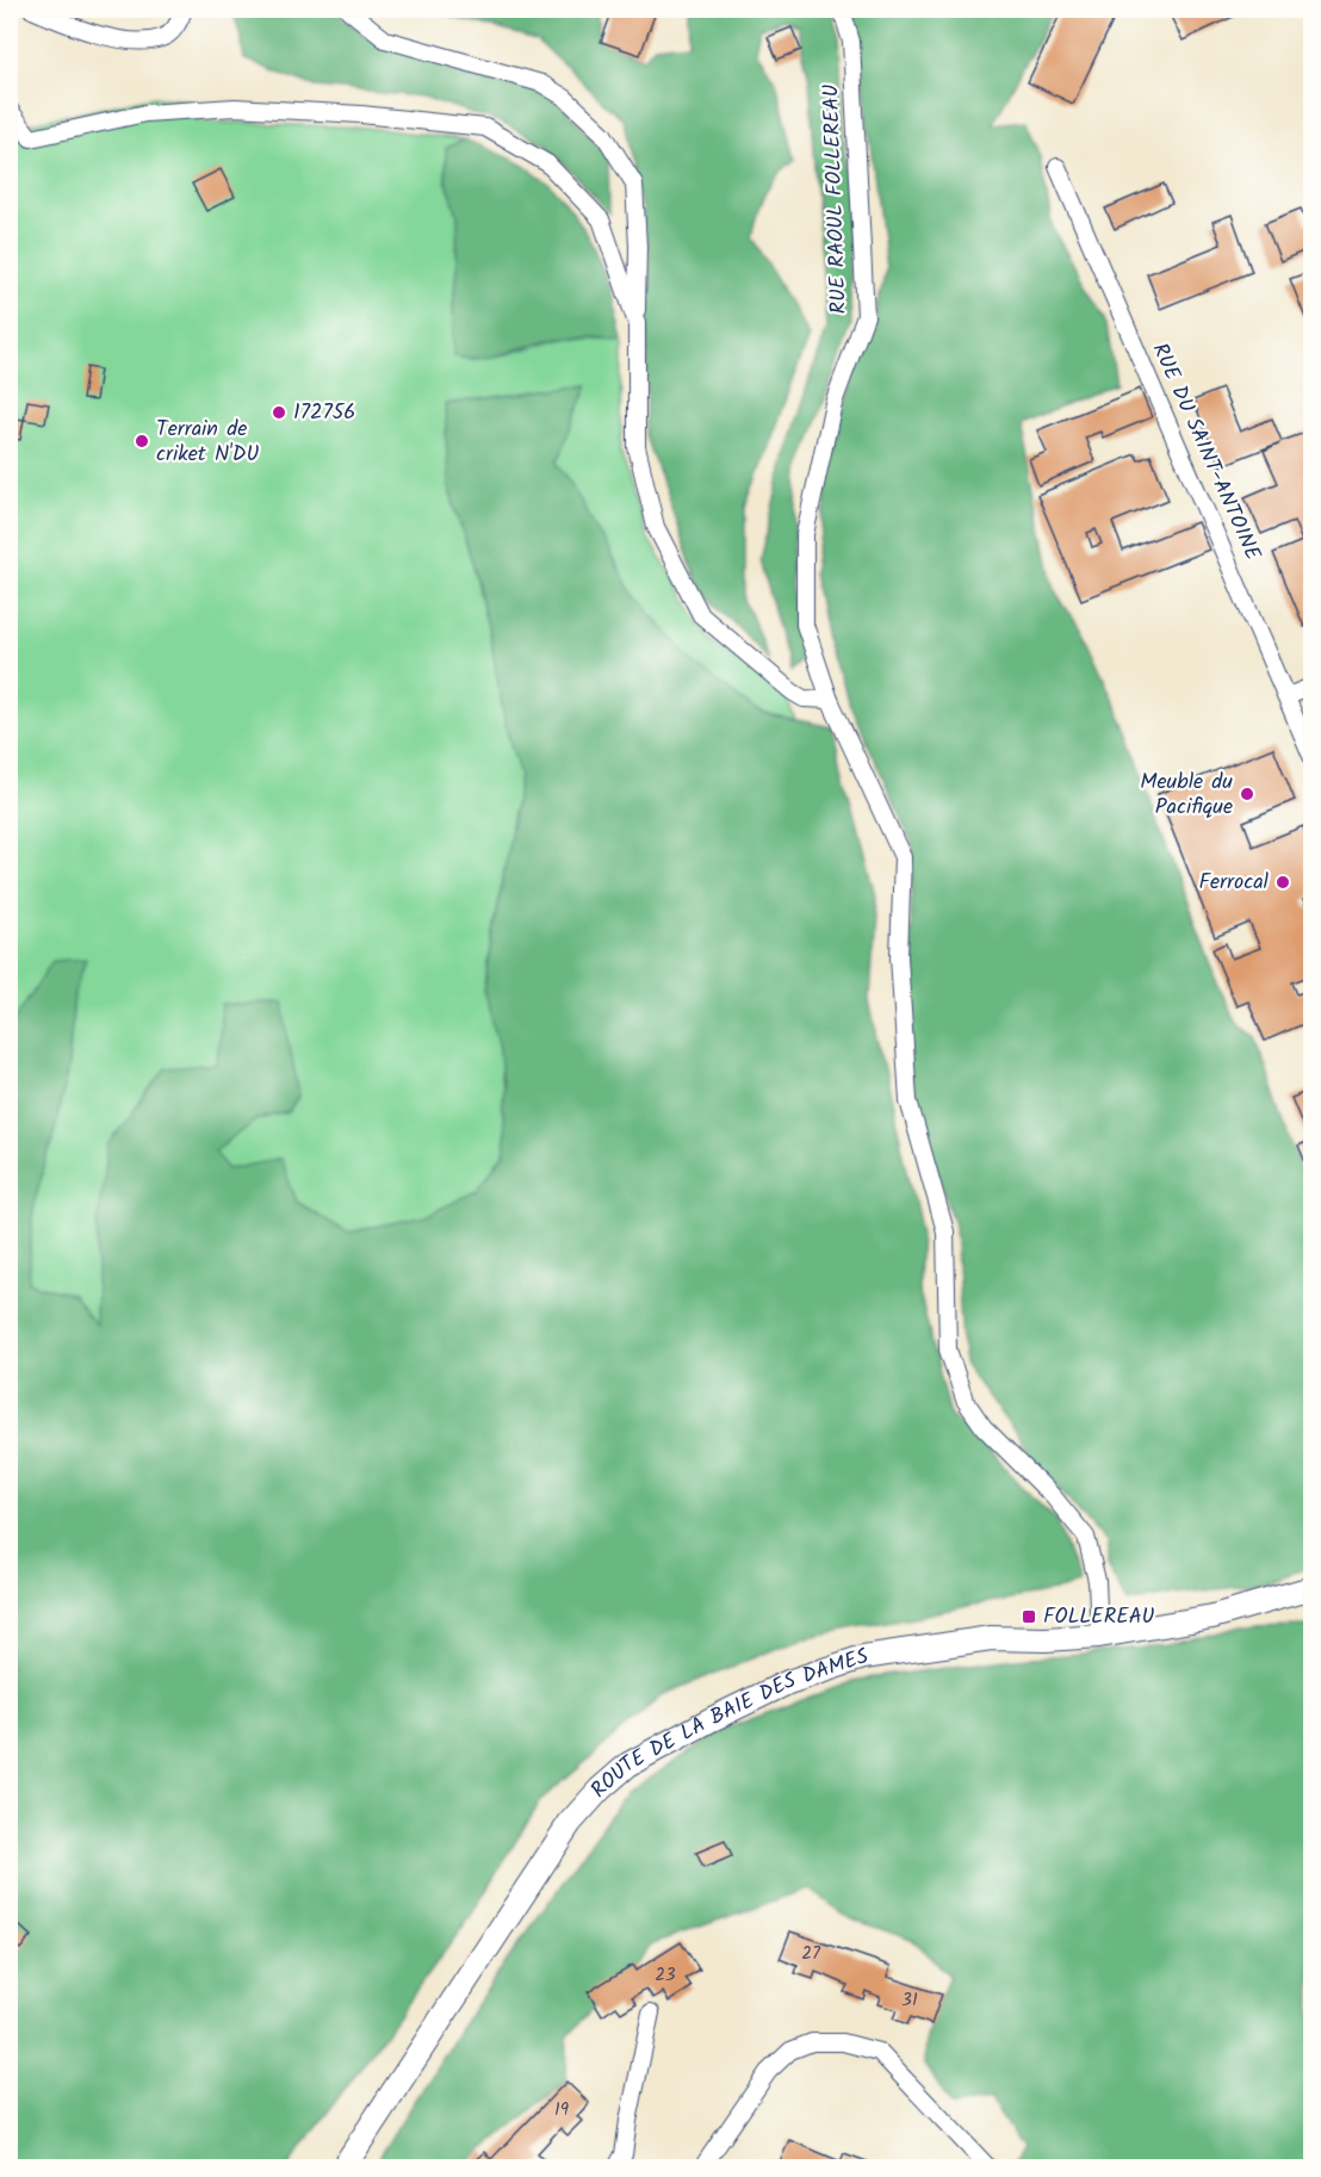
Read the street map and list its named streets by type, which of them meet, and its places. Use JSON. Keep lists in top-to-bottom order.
{
  "streets": {
    "main road": ["ROUTE DE LA BAIE DES DAMES"],
    "street": ["RUE RAOUL FOLLEREAU", "RUE DU SAINT-ANTOINE"]
  },
  "crossings": [
    ["RUE RAOUL FOLLEREAU", "ROUTE DE LA BAIE DES DAMES"]
  ],
  "places": {
    "other": [
      "172756",
      "Terrain de criket N'DU",
      "Meuble du Pacifique",
      "Ferrocal"
    ],
    "transit": ["FOLLEREAU"]
  },
  "house_numbers": [
    "27",
    "23",
    "31",
    "19"
  ]
}
